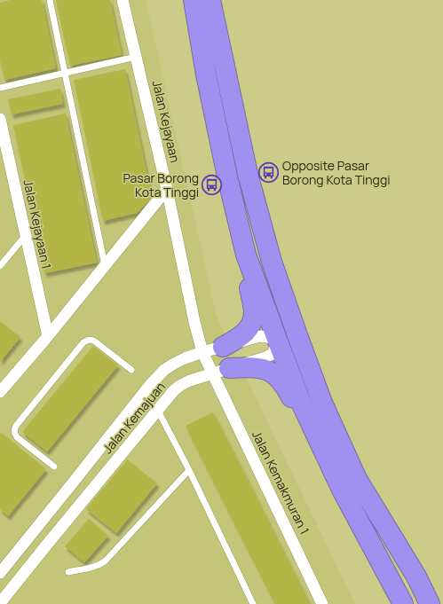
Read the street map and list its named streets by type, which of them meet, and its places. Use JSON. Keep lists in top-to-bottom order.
{
  "streets": {
    "street": [
      "Jalan Kejayaan",
      "Jalan Kejayaan 1",
      "Jalan Kemajuan",
      "Jalan Kemakmuran 1"
    ]
  },
  "crossings": [
    ["Jalan Kejayaan", "Jalan Kemajuan"],
    ["Jalan Kejayaan", "Jalan Kemakmuran 1"],
    ["Jalan Kemajuan", "Jalan Kemakmuran 1"]
  ],
  "places": {
    "bus stop": ["Opposite Pasar Borong Kota Tinggi", "Pasar Borong Kota Tinggi"]
  }
}
